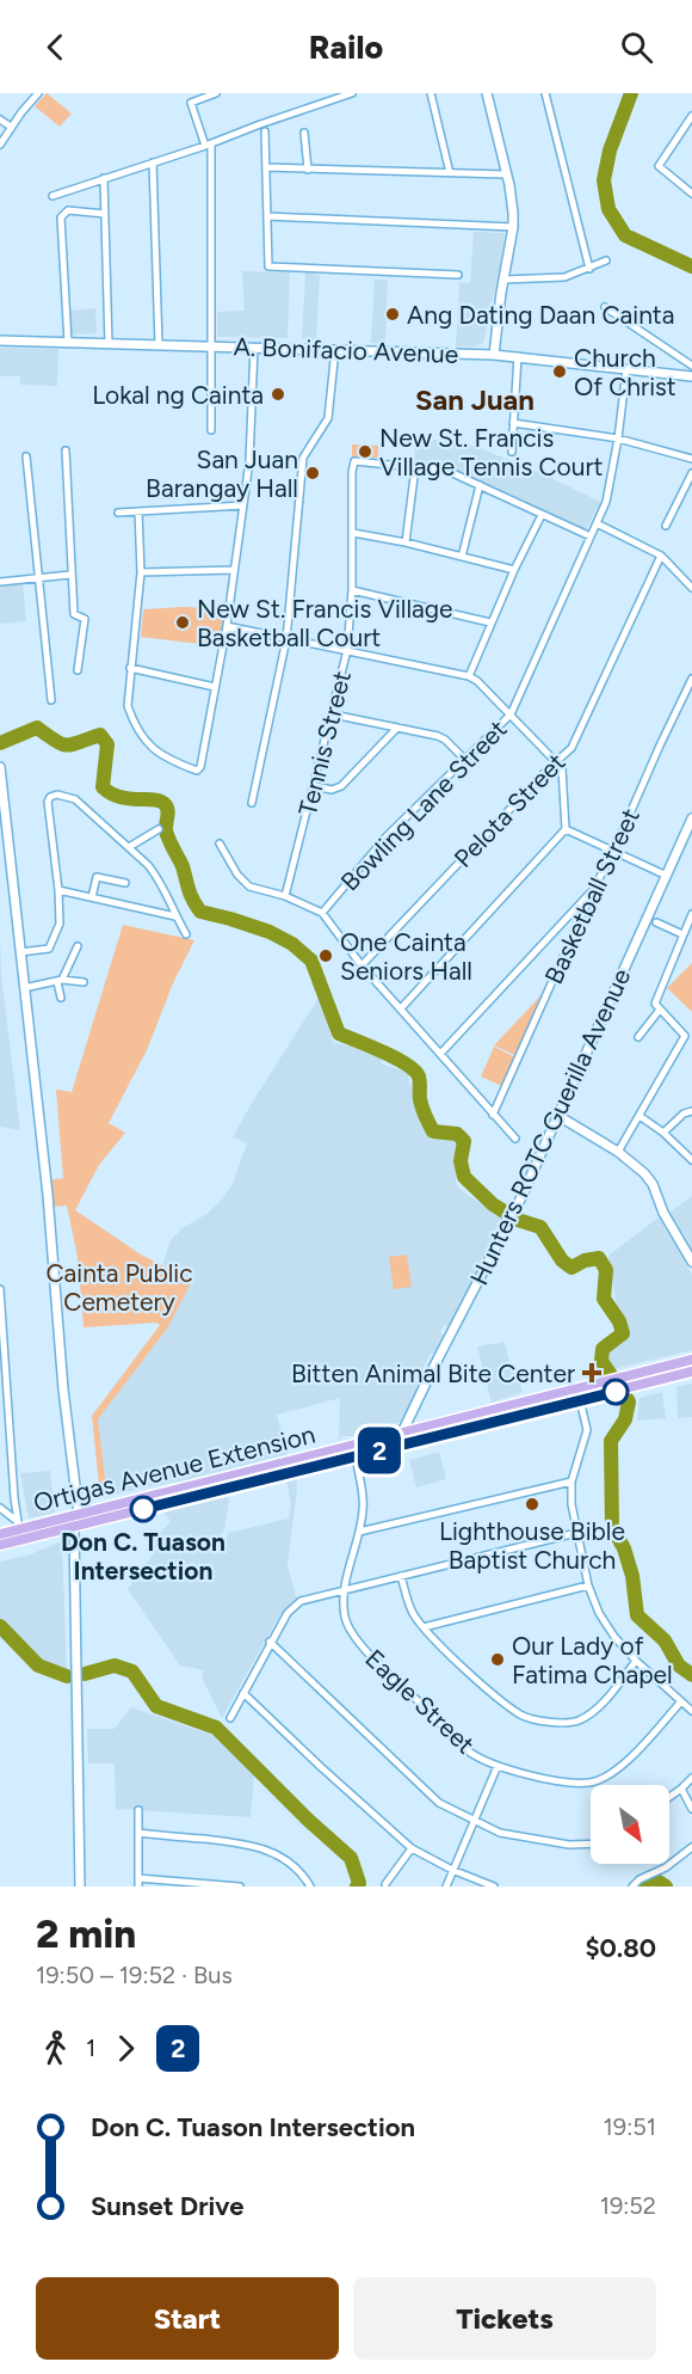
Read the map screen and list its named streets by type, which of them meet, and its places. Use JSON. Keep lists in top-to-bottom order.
{
  "streets": {
    "main road": ["Ortigas Avenue Extension"],
    "street": [
      "A. Bonifacio Avenue",
      "Tennis Street",
      "Bowling Lane Street",
      "Pelota Street",
      "Basketball Street",
      "Hunters ROTC Guerilla Avenue",
      "Eagle Street"
    ]
  },
  "crossings": [
    ["A. Bonifacio Avenue", "Bowling Lane Street"],
    ["Hunters ROTC Guerilla Avenue", "Ortigas Avenue Extension"],
    ["Ortigas Avenue Extension", "Eagle Street"]
  ],
  "districts": ["San Juan"],
  "parks": ["Cainta Public Cemetery"],
  "places": {
    "other": [
      "Ang Dating Daan Cainta",
      "Church Of Christ",
      "Lokal ng Cainta",
      "New St. Francis Village Tennis Court",
      "San Juan Barangay Hall",
      "New St. Francis Village Basketball Court",
      "One Cainta Seniors Hall",
      "Lighthouse Bible Baptist Church",
      "Don C. Tuason Intersection",
      "Our Lady of Fatima Chapel"
    ],
    "health": ["Bitten Animal Bite Center"]
  },
  "lines": ["bus line 2"],
  "north": "bottom right",
  "page": {
    "header": "Railo",
    "on_map": "2",
    "heading": ["2 min", "19:50 – 19:52 · Bus", "$0.80"],
    "legs": ["1", "2"],
    "list": [
      {
        "name": "Don C. Tuason Intersection",
        "value": "19:51"
      },
      {
        "name": "Sunset Drive",
        "value": "19:52"
      }
    ],
    "buttons": ["Start", "Tickets"]
  }
}
